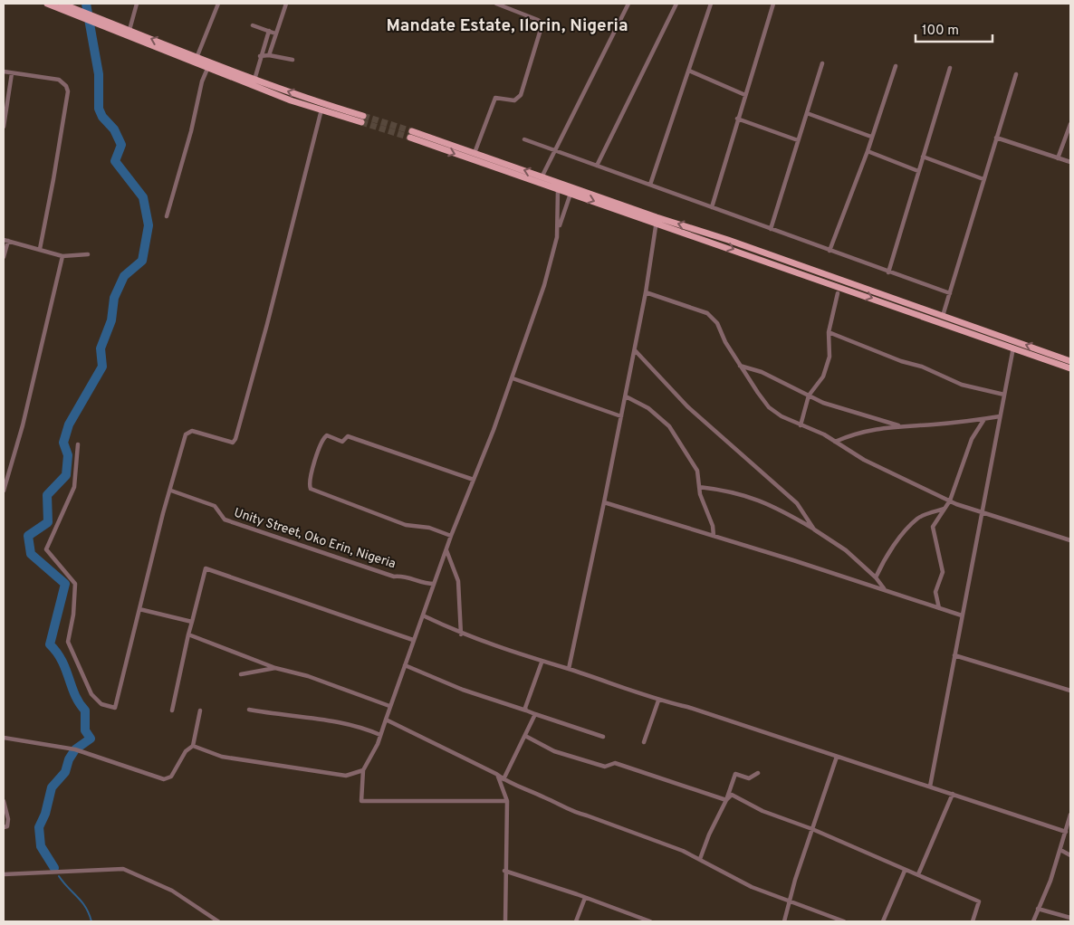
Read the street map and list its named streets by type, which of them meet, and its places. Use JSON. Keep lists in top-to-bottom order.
{
  "streets": {
    "street": ["Unity Street, Oko Erin, Nigeria"]
  },
  "districts": ["Mandate Estate, Ilorin, Nigeria"],
  "scale_bar": "100 m"
}
